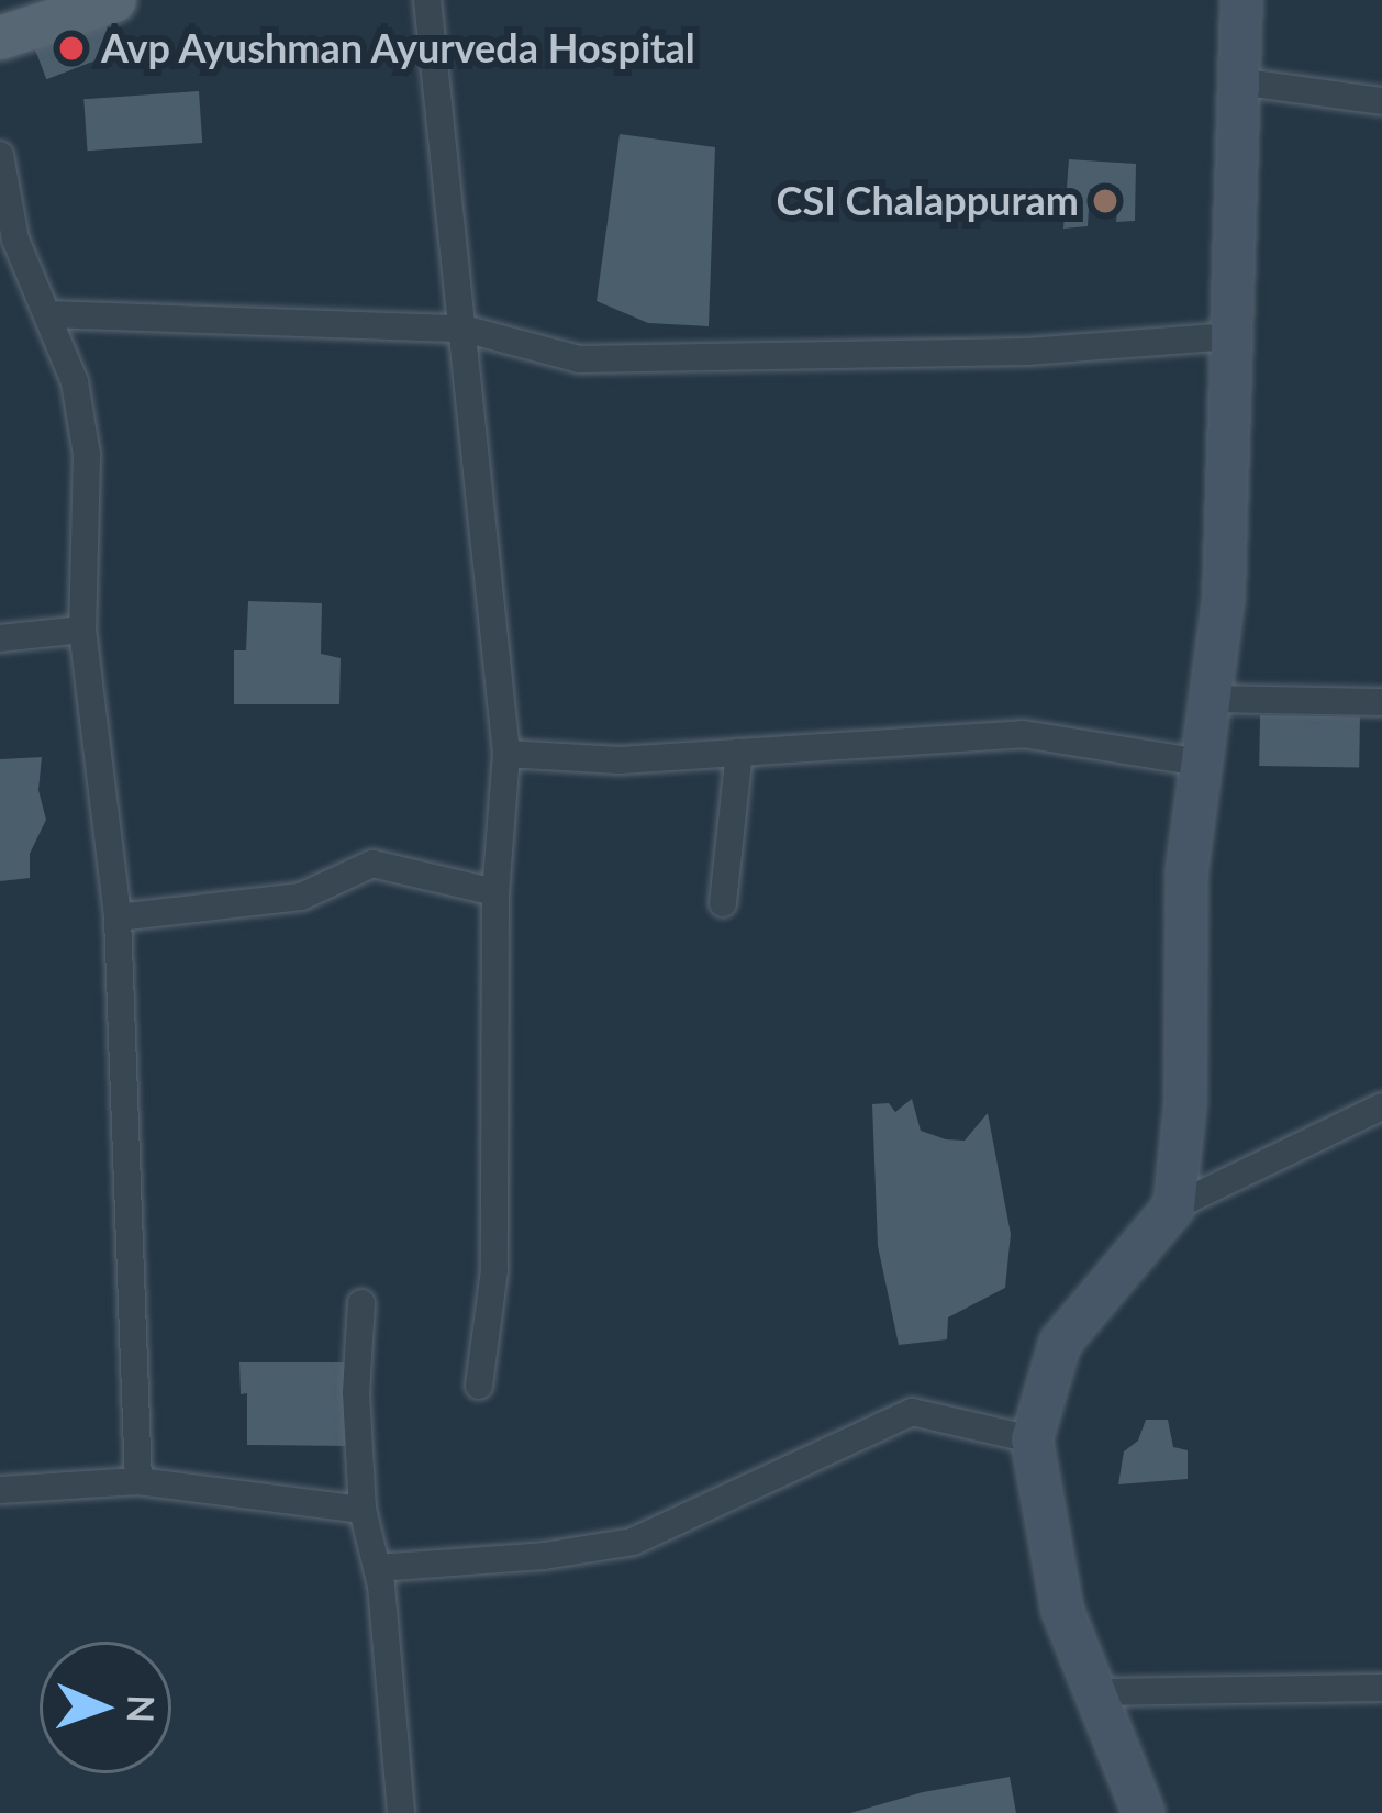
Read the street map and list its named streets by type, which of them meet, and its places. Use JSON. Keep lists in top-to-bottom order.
{
  "places": ["Avp Ayushman Ayurveda Hospital", "CSI Chalappuram"],
  "north": "right"
}
